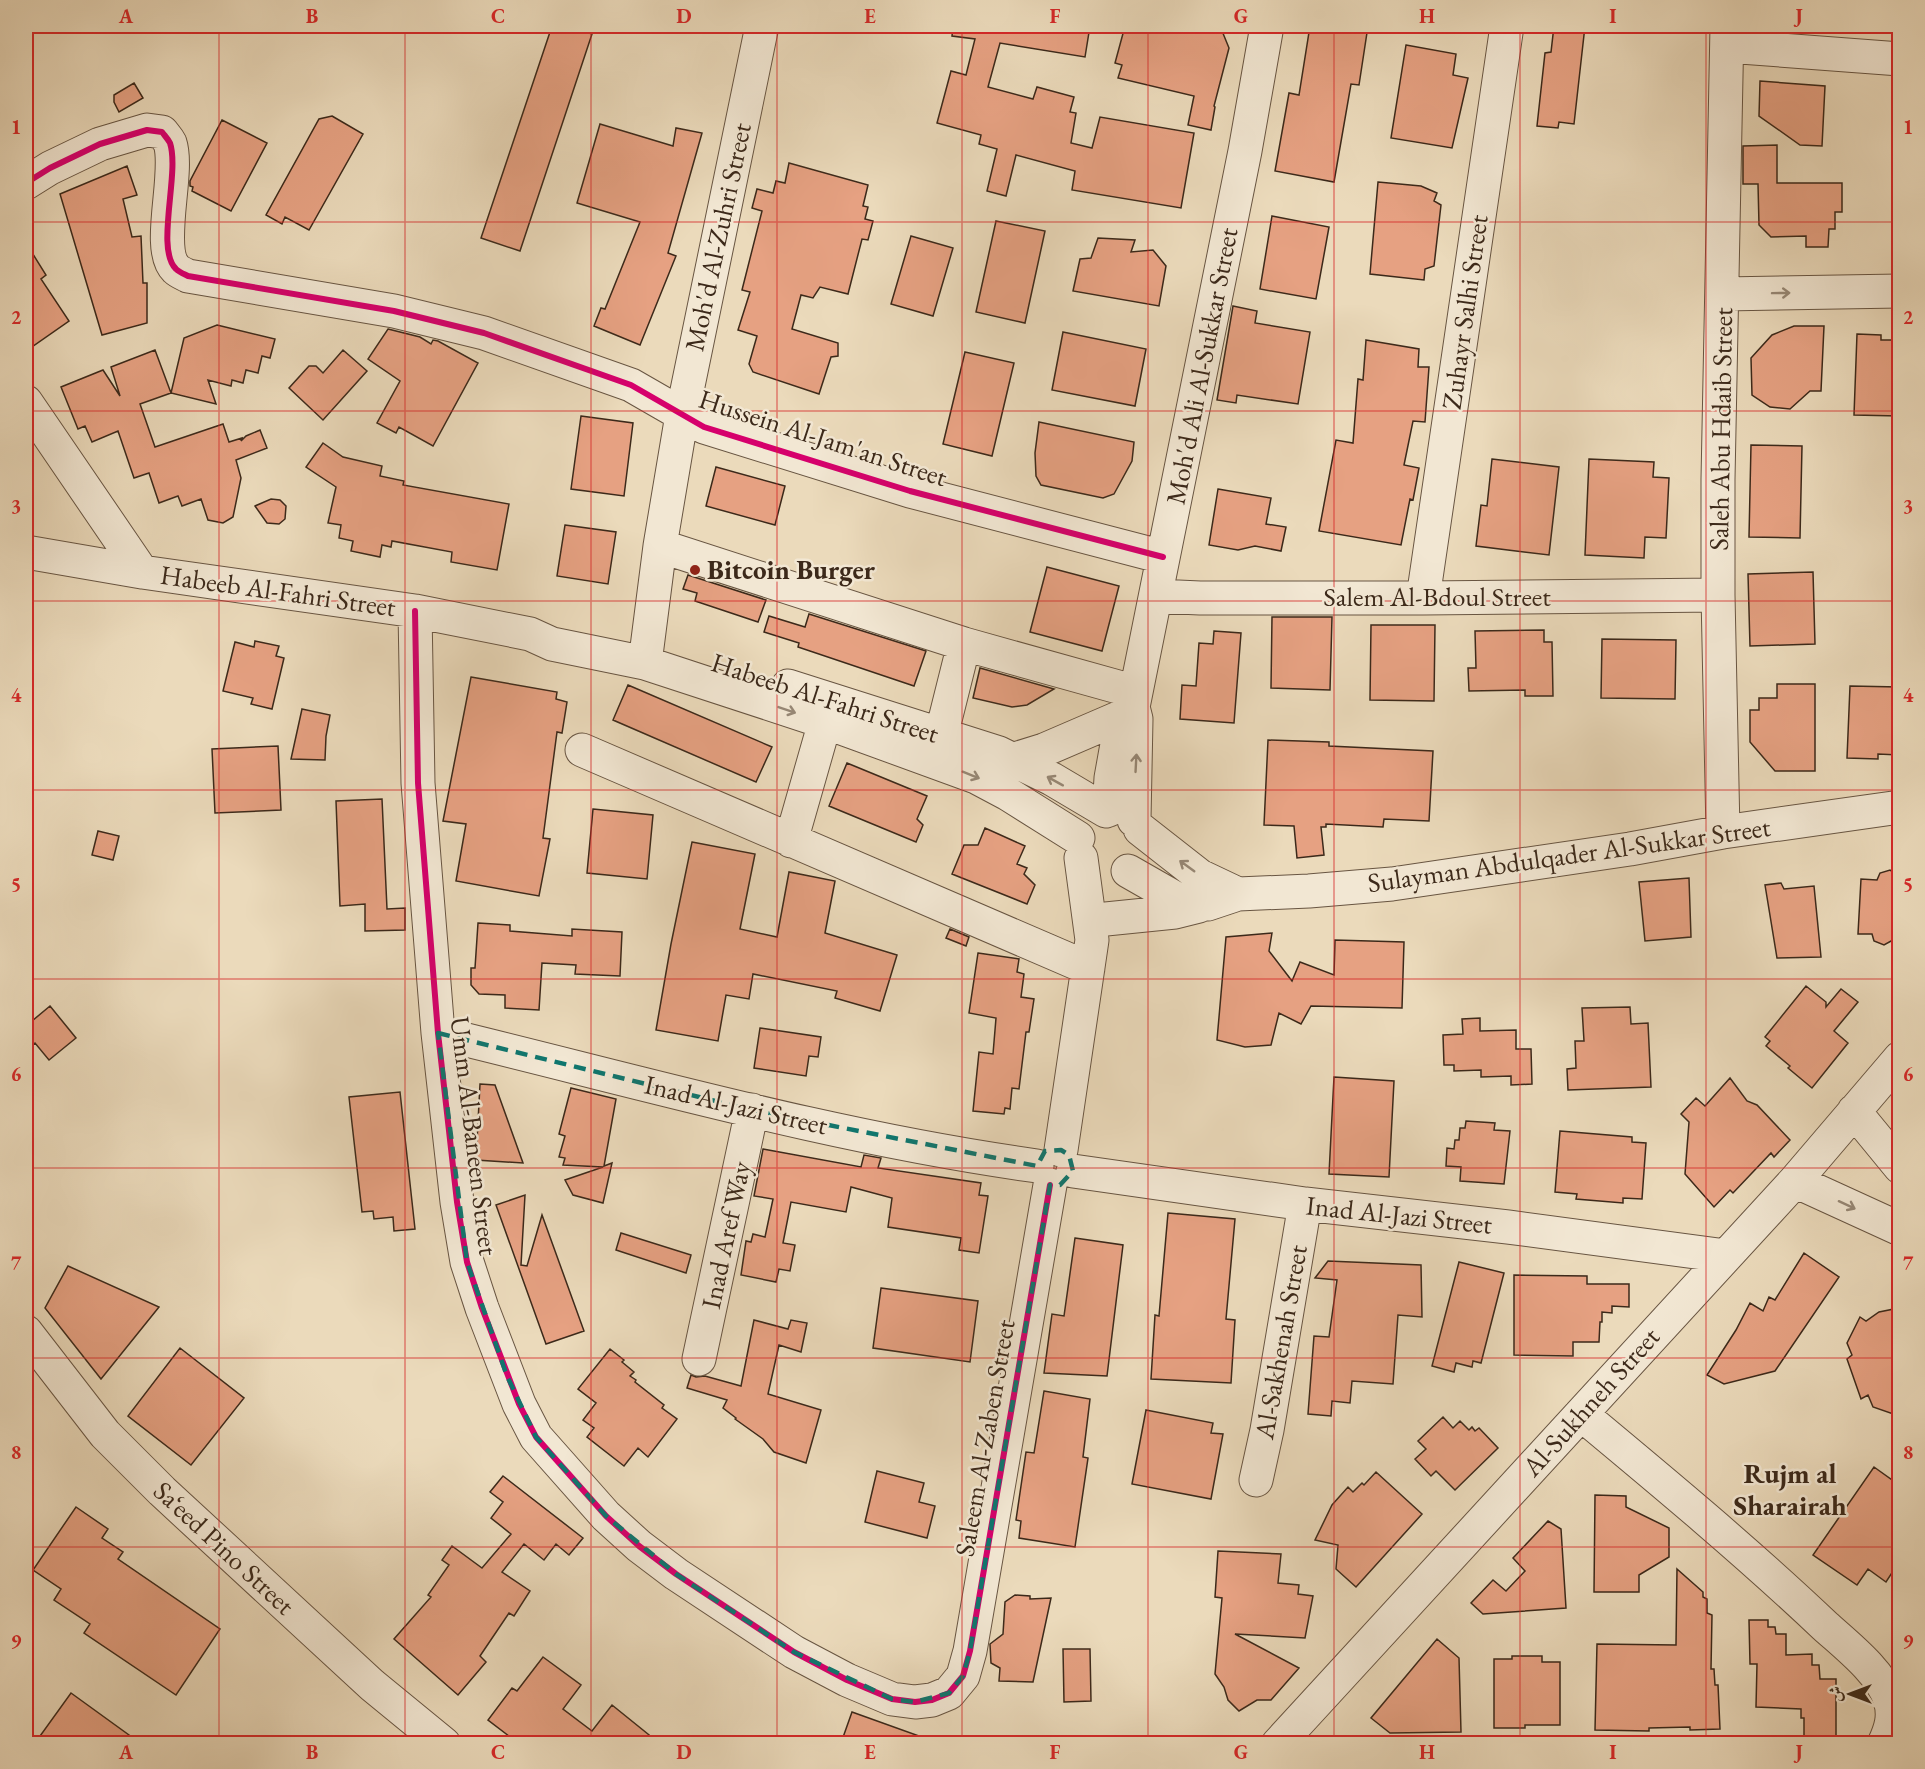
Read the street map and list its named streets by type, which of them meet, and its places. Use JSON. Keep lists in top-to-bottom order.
{
  "streets": {
    "street": [
      "Moh'd Al-Zuhri Street",
      "Zuhayr Salhi Street",
      "Moh'd Ali Al-Sukkar Street",
      "Saleh Abu Hdaib Street",
      "Hussein Al-Jam'an Street",
      "Habeeb Al-Fahri Street",
      "Salem Al-Bdoul Street",
      "Sulayman Abdulqader Al-Sukkar Street",
      "Inad Al-Jazi Street",
      "Umm Al-Baneen Street",
      "Inad Aref Way",
      "Al-Sakhenah Street",
      "Al-Sukhneh Street",
      "Saleem Al-Zaben Street",
      "Sa‘eed Pino Street"
    ]
  },
  "crossings": [
    ["Moh'd Al-Zuhri Street", "Hussein Al-Jam'an Street"],
    ["Moh'd Al-Zuhri Street", "Habeeb Al-Fahri Street"],
    ["Zuhayr Salhi Street", "Salem Al-Bdoul Street"],
    ["Moh'd Ali Al-Sukkar Street", "Hussein Al-Jam'an Street"],
    ["Moh'd Ali Al-Sukkar Street", "Habeeb Al-Fahri Street"],
    ["Moh'd Ali Al-Sukkar Street", "Salem Al-Bdoul Street"],
    ["Moh'd Ali Al-Sukkar Street", "Sulayman Abdulqader Al-Sukkar Street"],
    ["Moh'd Ali Al-Sukkar Street", "Saleem Al-Zaben Street"],
    ["Saleh Abu Hdaib Street", "Salem Al-Bdoul Street"],
    ["Saleh Abu Hdaib Street", "Sulayman Abdulqader Al-Sukkar Street"],
    ["Habeeb Al-Fahri Street", "Sulayman Abdulqader Al-Sukkar Street"],
    ["Habeeb Al-Fahri Street", "Umm Al-Baneen Street"],
    ["Habeeb Al-Fahri Street", "Saleem Al-Zaben Street"],
    ["Sulayman Abdulqader Al-Sukkar Street", "Saleem Al-Zaben Street"],
    ["Inad Al-Jazi Street", "Umm Al-Baneen Street"],
    ["Inad Al-Jazi Street", "Inad Aref Way"],
    ["Inad Al-Jazi Street", "Al-Sakhenah Street"],
    ["Inad Al-Jazi Street", "Al-Sukhneh Street"],
    ["Inad Al-Jazi Street", "Saleem Al-Zaben Street"],
    ["Umm Al-Baneen Street", "Saleem Al-Zaben Street"]
  ],
  "districts": ["Rujm al Sharairah"],
  "places": ["Bitcoin Burger"],
  "north": "left",
  "grid": {
    "columns": [
      "A",
      "B",
      "C",
      "D",
      "E",
      "F",
      "G",
      "H",
      "I",
      "J"
    ],
    "rows": [
      "1",
      "2",
      "3",
      "4",
      "5",
      "6",
      "7",
      "8",
      "9"
    ]
  }
}
